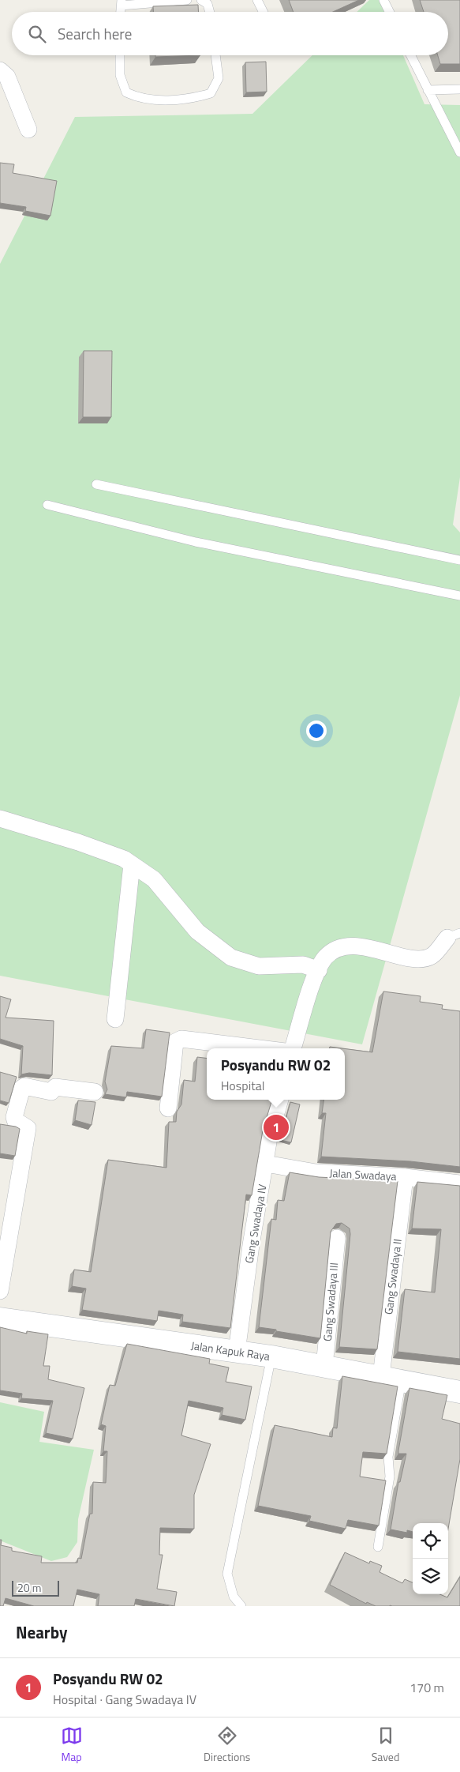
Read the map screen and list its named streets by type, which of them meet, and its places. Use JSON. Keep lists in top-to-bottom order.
{
  "streets": {
    "main road": ["Jalan Kapuk Raya"],
    "street": [
      "Jalan Swadaya",
      "Gang Swadaya IV",
      "Gang Swadaya II",
      "Gang Swadaya III"
    ]
  },
  "crossings": [
    ["Jalan Swadaya", "Gang Swadaya IV"],
    ["Jalan Swadaya", "Gang Swadaya II"],
    ["Gang Swadaya IV", "Jalan Kapuk Raya"],
    ["Gang Swadaya II", "Jalan Kapuk Raya"],
    ["Gang Swadaya III", "Jalan Kapuk Raya"]
  ],
  "scale_bar": "20 m",
  "page": {
    "search": "Search here",
    "popup": ["Posyandu RW 02", "Hospital"],
    "pins": "1",
    "scale": "20 m",
    "heading": "Nearby",
    "list": [
      {
        "mark": "1",
        "name": "Posyandu RW 02",
        "note": "Hospital · Gang Swadaya IV",
        "value": "170 m"
      }
    ],
    "nav": ["Map", "Directions", "Saved"]
  }
}
